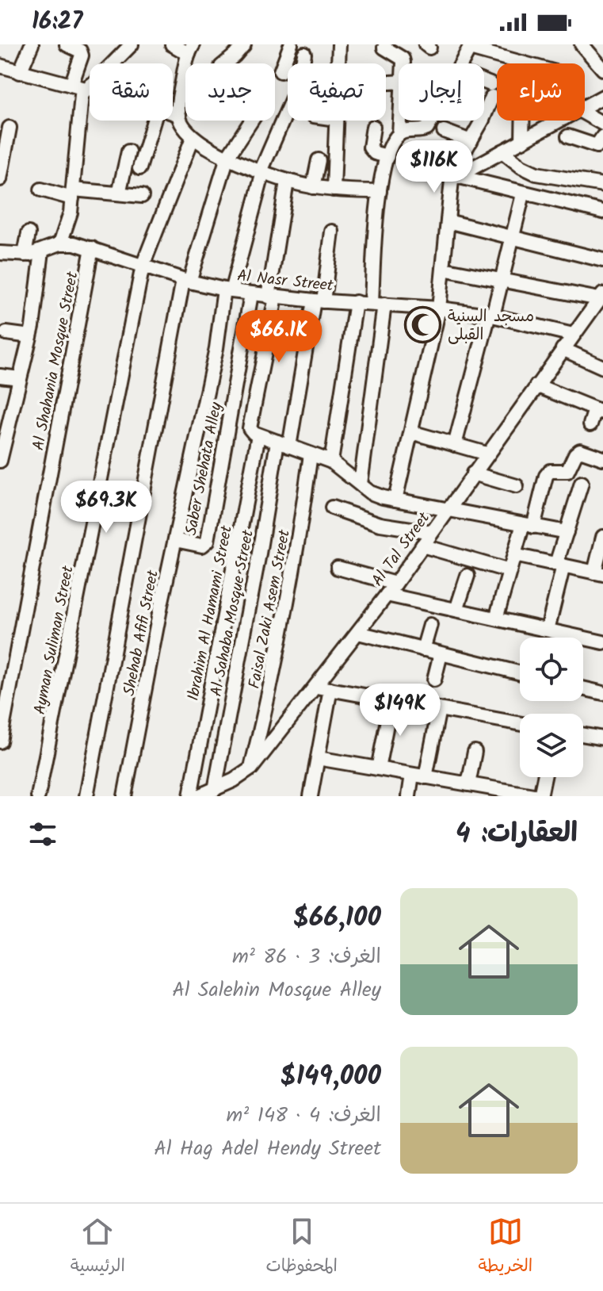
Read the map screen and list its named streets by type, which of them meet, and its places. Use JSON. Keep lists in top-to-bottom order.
{
  "streets": {
    "street": [
      "Al Nasr Street",
      "Al Shahania Mosque Street",
      "Saber Shehata Alley",
      "Al Tal Street",
      "Faisal Zaki Asem Street",
      "Ibrahim Al Hamami Street",
      "Al Sahaba Mosque Street",
      "Shehab Afifi Street",
      "Ayman Suliman Street"
    ]
  },
  "crossings": [
    ["Al Nasr Street", "Al Shahania Mosque Street"],
    ["Al Nasr Street", "Saber Shehata Alley"],
    ["Al Nasr Street", "Al Tal Street"],
    ["Al Nasr Street", "Ibrahim Al Hamami Street"],
    ["Al Nasr Street", "Al Sahaba Mosque Street"],
    ["Al Nasr Street", "Shehab Afifi Street"],
    ["Al Nasr Street", "Ayman Suliman Street"],
    ["Saber Shehata Alley", "Shehab Afifi Street"],
    ["Al Tal Street", "Faisal Zaki Asem Street"],
    ["Al Tal Street", "Al Sahaba Mosque Street"]
  ],
  "places": {
    "mosque": ["مسجد السنية القبلى"]
  },
  "page": {
    "status": "16:27",
    "chip": [
      "شراء",
      "إيجار",
      "تصفية",
      "جديد",
      "شقة"
    ],
    "price": [
      "$116K",
      "$66.1K",
      "$69.3K",
      "$149K"
    ],
    "heading": "العقارات: 4",
    "list": [
      {
        "name": "$66,100",
        "note": "الغرف: 3 · 86 m² · Al Salehin Mosque Alley"
      },
      {
        "name": "$149,000",
        "note": "الغرف: 4 · 148 m² · Al Hag Adel Hendy Street"
      }
    ],
    "tabs": ["الخريطة", "المحفوظات", "الرئيسية"]
  }
}
